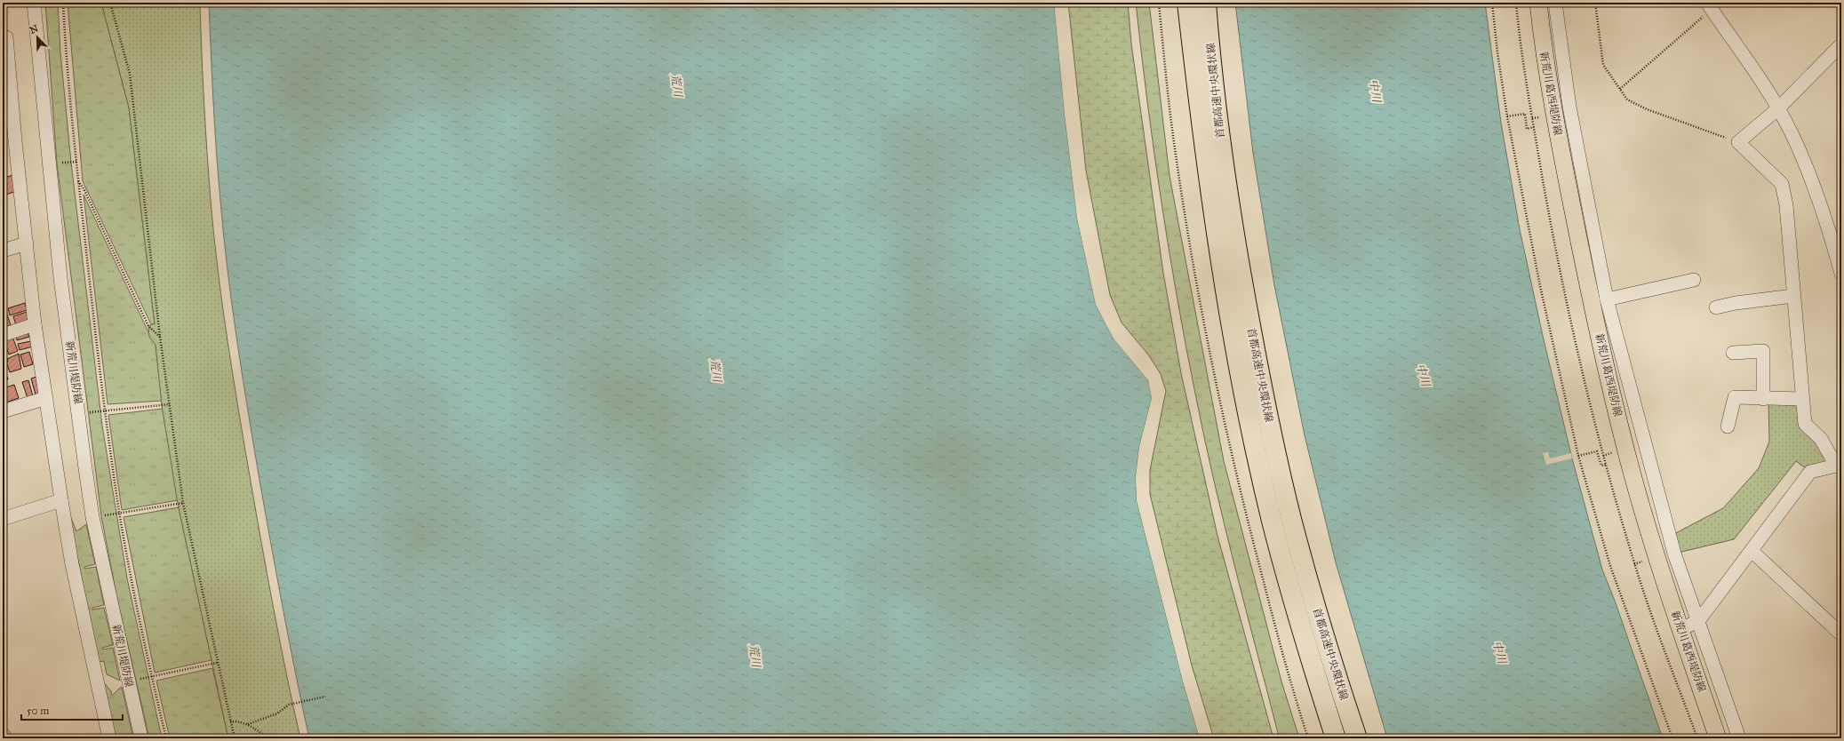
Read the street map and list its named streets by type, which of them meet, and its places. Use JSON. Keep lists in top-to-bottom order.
{
  "streets": {
    "highway": ["首都高速中央環状線"],
    "main road": ["新荒川葛西堤防線"],
    "street": ["新荒川堤防線"]
  },
  "water": ["荒川", "中川"],
  "scale_bar": "50 m",
  "north": "top left"
}
